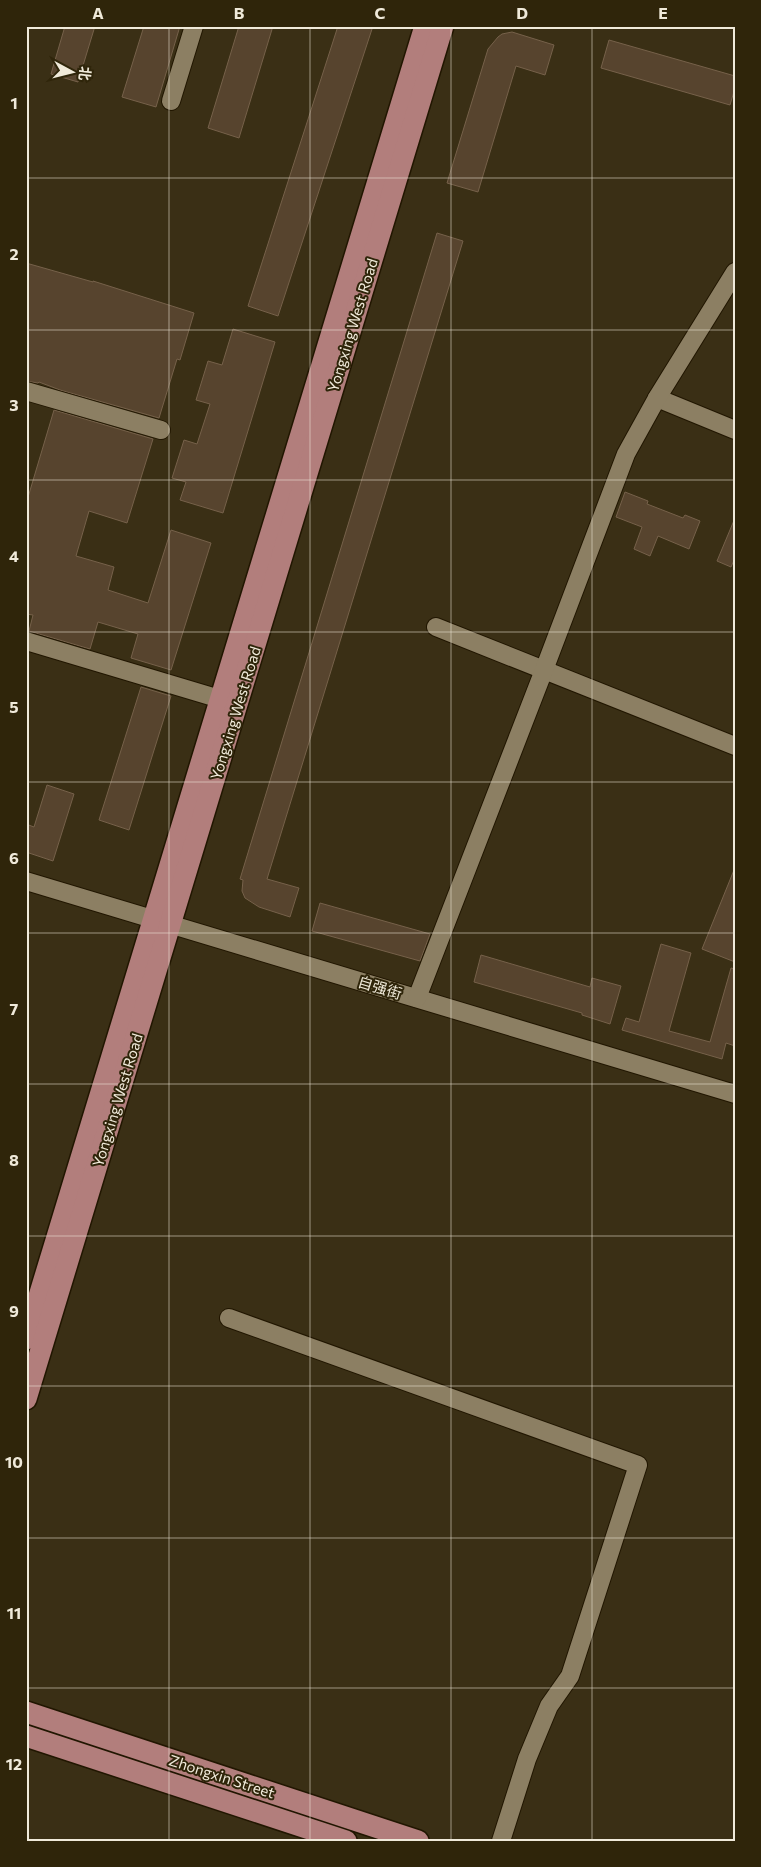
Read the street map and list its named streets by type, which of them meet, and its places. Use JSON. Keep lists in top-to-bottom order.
{
  "streets": {
    "main road": ["Yongxing West Road", "Zhongxin Street"],
    "street": ["自强街"]
  },
  "crossings": [
    ["Yongxing West Road", "自强街"]
  ],
  "north": "right",
  "grid": {
    "columns": [
      "A",
      "B",
      "C",
      "D",
      "E"
    ],
    "rows": [
      "1",
      "2",
      "3",
      "4",
      "5",
      "6",
      "7",
      "8",
      "9",
      "10",
      "11",
      "12"
    ]
  }
}
